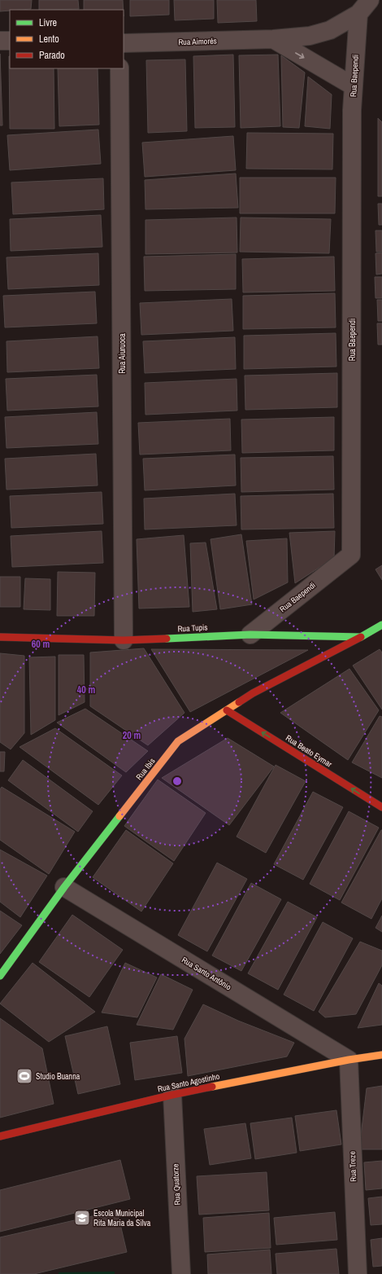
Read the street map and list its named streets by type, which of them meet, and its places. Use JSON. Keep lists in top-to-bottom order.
{
  "streets": {
    "street": [
      "Rua Aimorés",
      "Rua Baependi",
      "Rua Aiuruoca",
      "Rua Tupis",
      "Rua Beato Eymar",
      "Rua Ibis",
      "Rua Santo Antônio",
      "Rua Santo Agostinho",
      "Rua Treze",
      "Rua Quatorze"
    ]
  },
  "crossings": [
    ["Rua Aimorés", "Rua Baependi"],
    ["Rua Baependi", "Rua Tupis"],
    ["Rua Aiuruoca", "Rua Tupis"],
    ["Rua Tupis", "Rua Ibis"],
    ["Rua Beato Eymar", "Rua Ibis"],
    ["Rua Ibis", "Rua Santo Antônio"],
    ["Rua Santo Antônio", "Rua Santo Agostinho"],
    ["Rua Santo Antônio", "Rua Treze"],
    ["Rua Santo Agostinho", "Rua Treze"],
    ["Rua Santo Agostinho", "Rua Quatorze"]
  ],
  "one_way": ["Rua Beato Eymar"],
  "places": {
    "sports": ["Studio Buanna"],
    "school or university": ["Escola Municipal Rita Maria da Silva"]
  },
  "legend": ["Livre", "Lento", "Parado"],
  "rings": ["60 m", "40 m", "20 m"]
}
